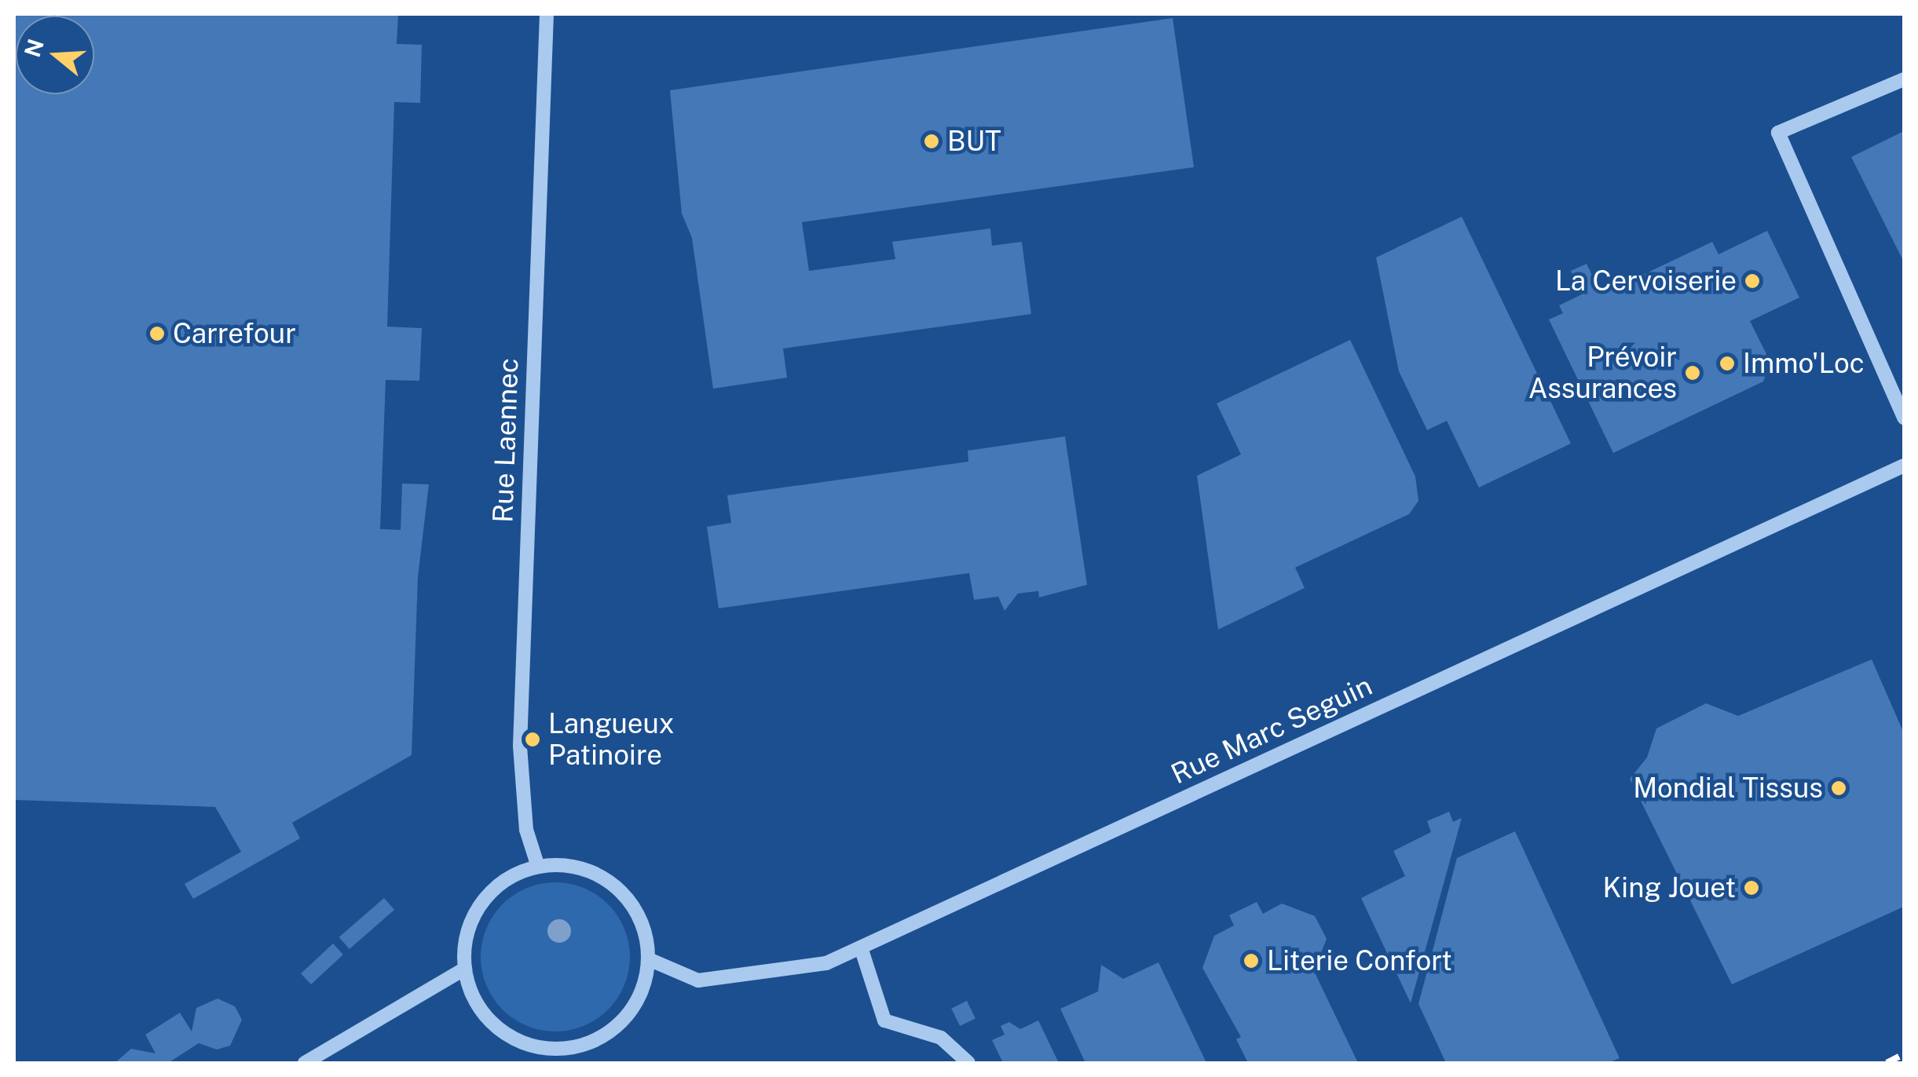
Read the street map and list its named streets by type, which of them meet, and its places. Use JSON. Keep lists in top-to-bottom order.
{
  "streets": {
    "street": ["Rue Laennec", "Rue Marc Seguin"]
  },
  "crossings": [
    ["Rue Laennec", "Rue Marc Seguin"]
  ],
  "places": [
    "BUT",
    "La Cervoiserie",
    "Carrefour",
    "Immo'Loc",
    "Prévoir Assurances",
    "Langueux Patinoire",
    "Mondial Tissus",
    "King Jouet",
    "Literie Confort"
  ],
  "north": "left"
}
